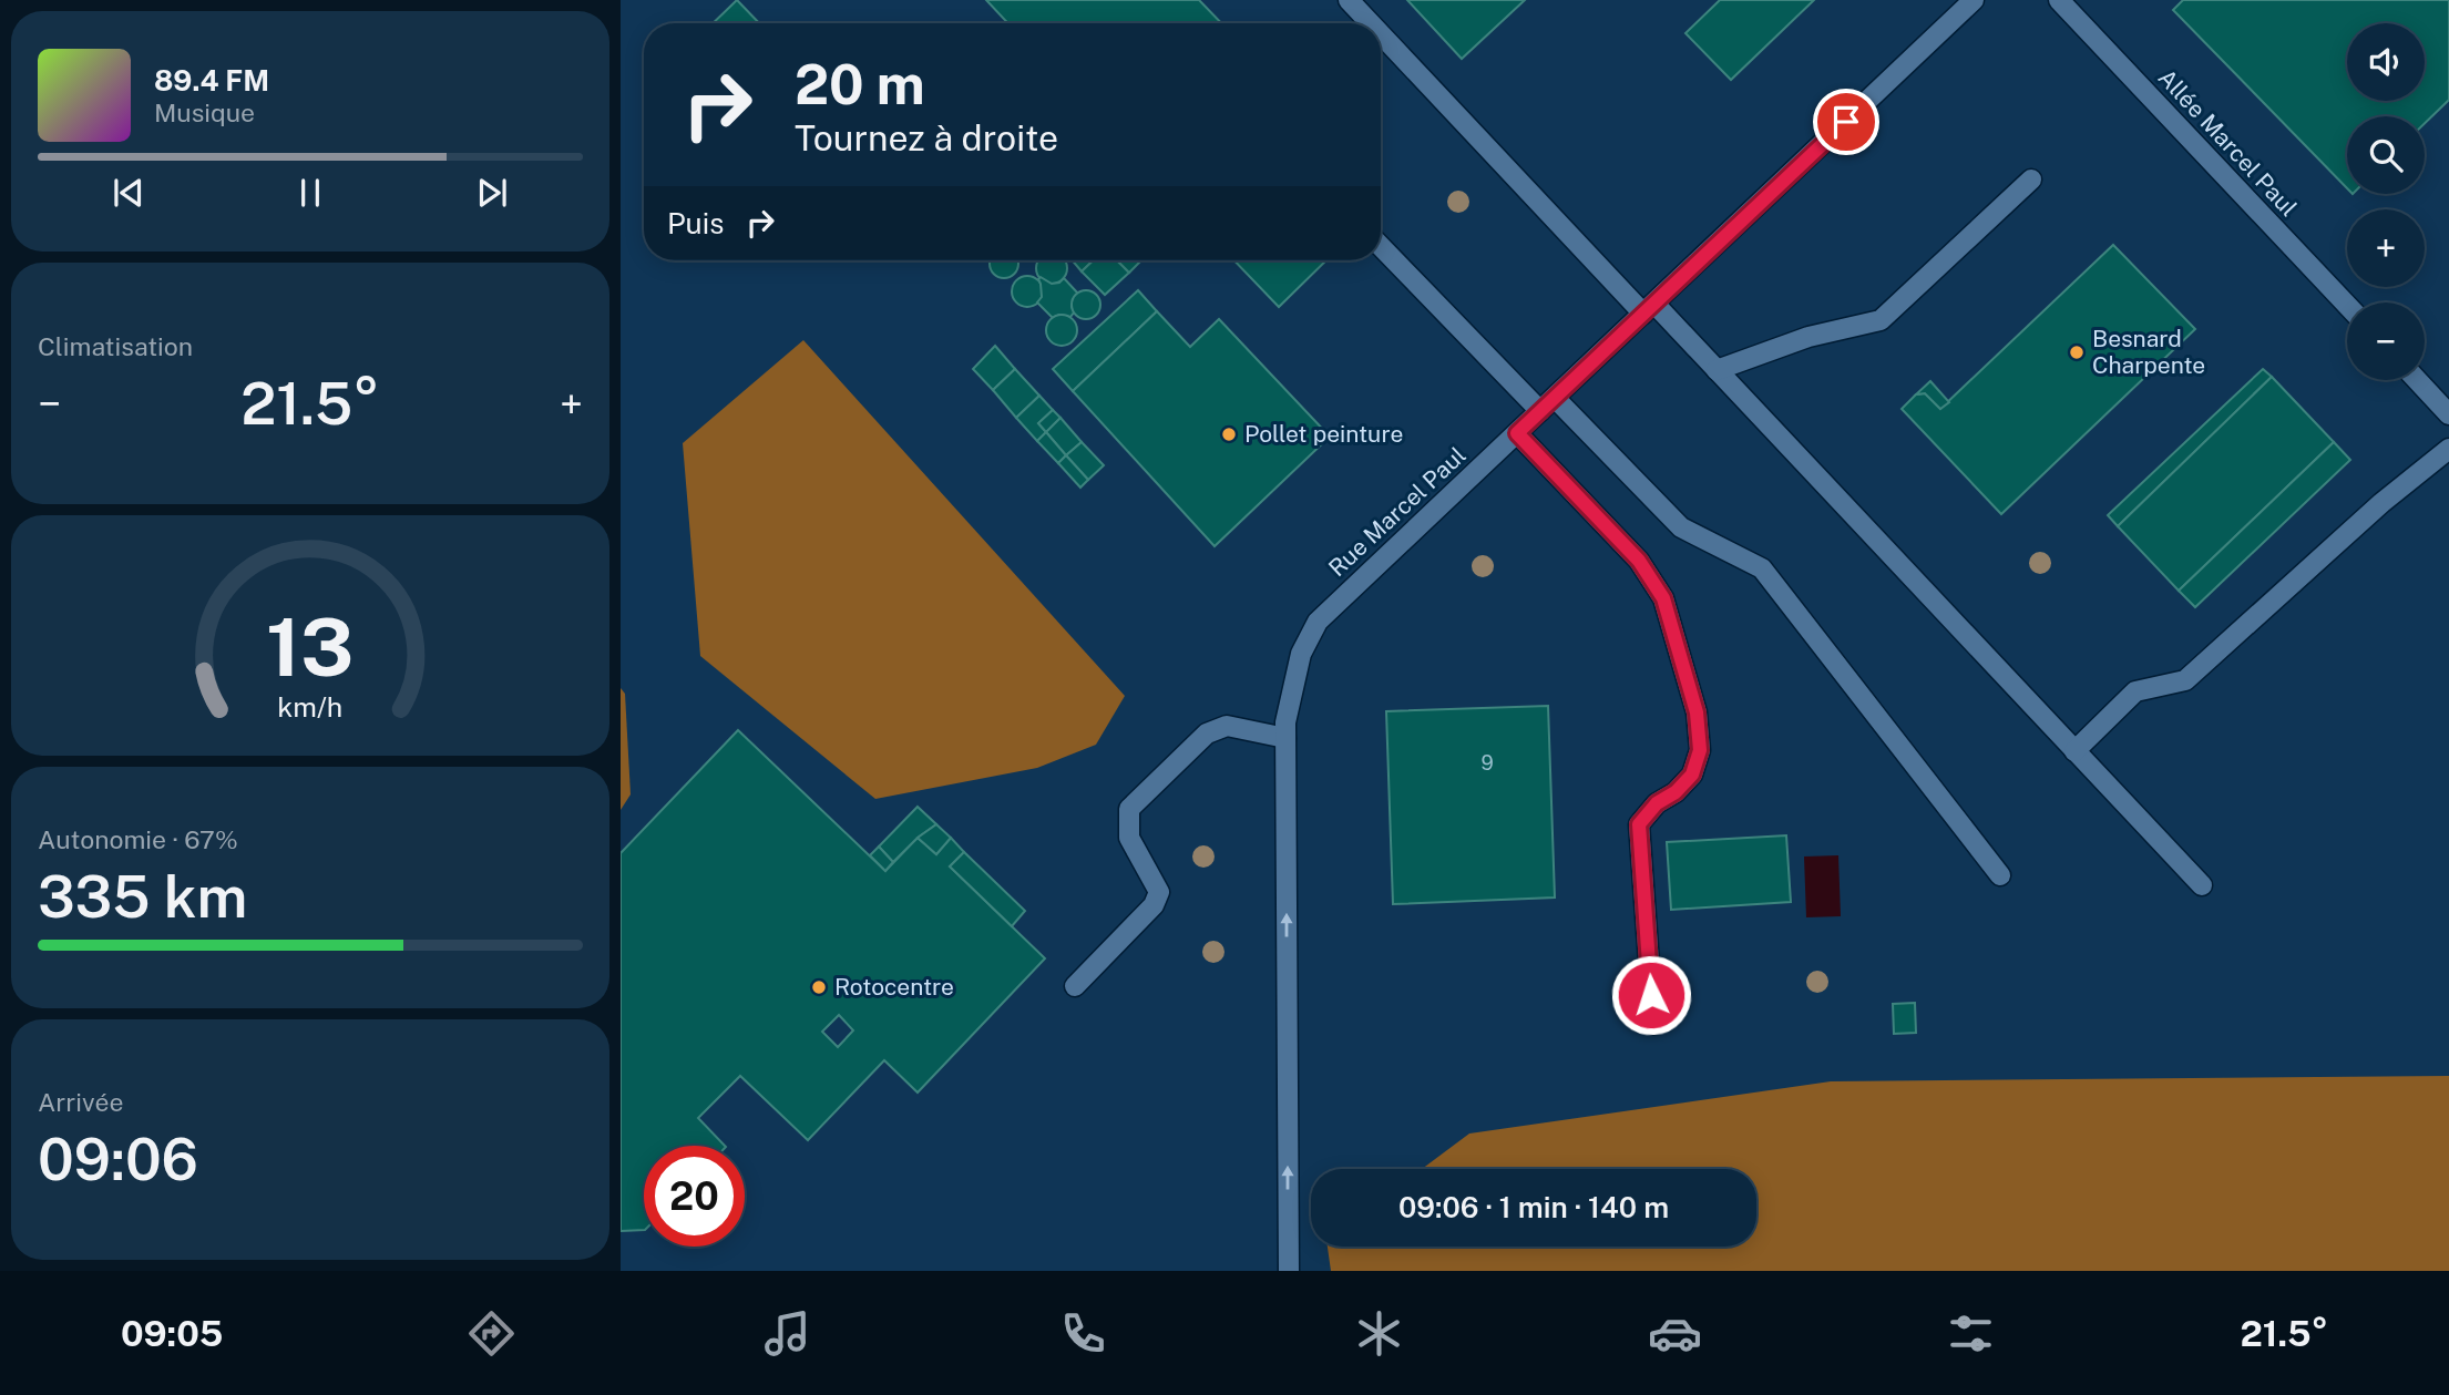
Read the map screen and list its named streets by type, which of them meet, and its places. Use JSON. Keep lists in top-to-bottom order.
{
  "streets": {
    "street": ["Allée Marcel Paul", "Rue Marcel Paul"]
  },
  "places": ["Besnard Charpente", "Pollet peinture", "Rotocentre"],
  "house_numbers": ["9"],
  "page": {
    "map_buttons": ["+", "−"],
    "turn": ["20 m", "Tournez à droite"],
    "song": ["89.4 FM", "Musique"],
    "then": "Puis",
    "tile": [
      "Climatisation",
      ["Autonomie · 67%", "335 km"],
      ["Arrivée", "09:06"]
    ],
    "heat": ["−", "21.5°", "+"],
    "limit": "20",
    "trip": "09:06 · 1 min · 140 m",
    "tabs": ["09:05", "21.5°"],
    "gauge": ["13", "km/h"]
  }
}
